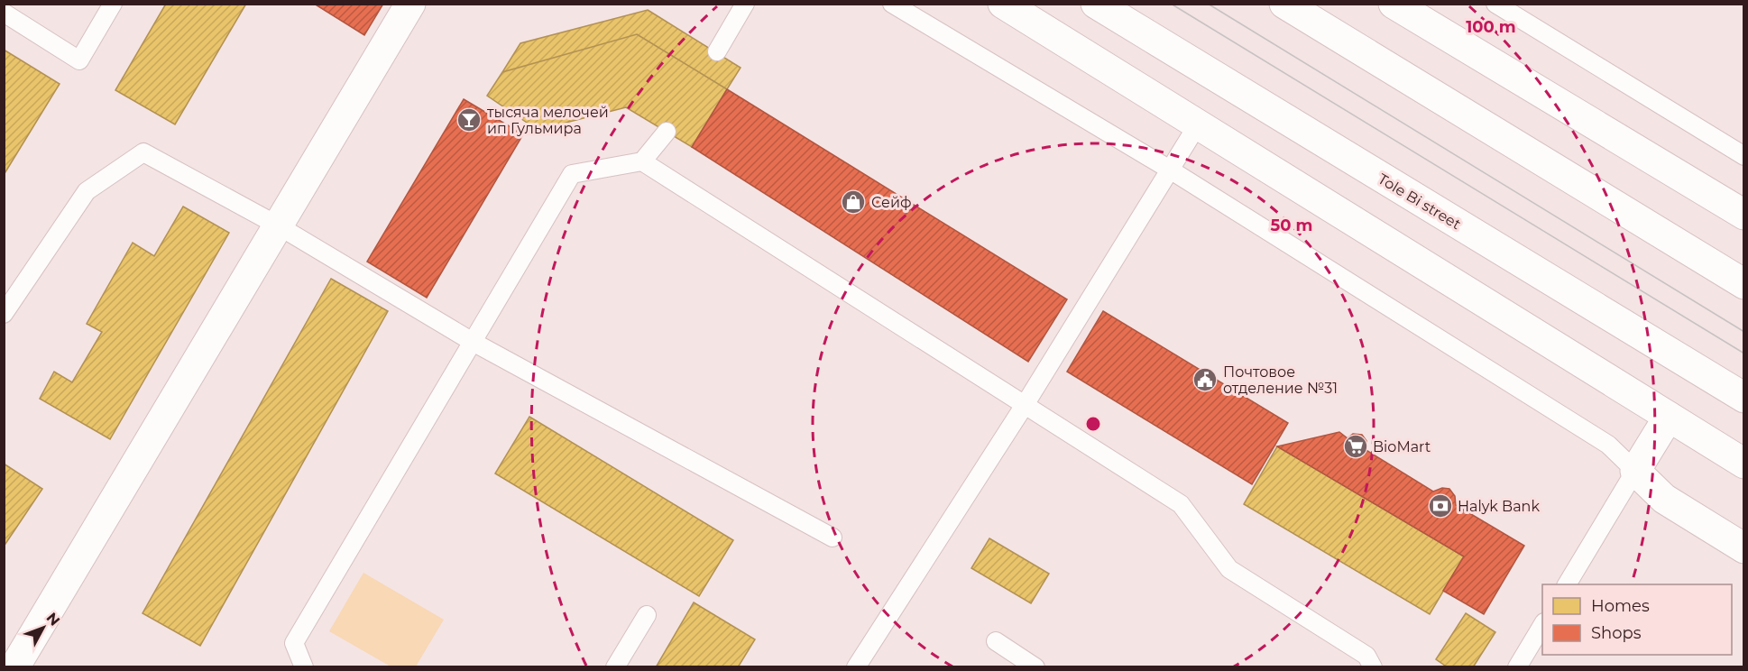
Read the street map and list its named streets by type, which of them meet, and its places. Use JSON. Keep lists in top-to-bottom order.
{
  "streets": {
    "main road": ["Tole Bi street"]
  },
  "places": {
    "bar": ["тысяча мелочей ип Гульмира"],
    "shop": ["Сейф"],
    "public building": ["Почтовое отделение №31"],
    "supermarket": ["BioMart"],
    "bank": ["Halyk Bank"]
  },
  "legend": ["Homes", "Shops"],
  "north": "top right",
  "rings": ["100 m", "50 m"]
}
